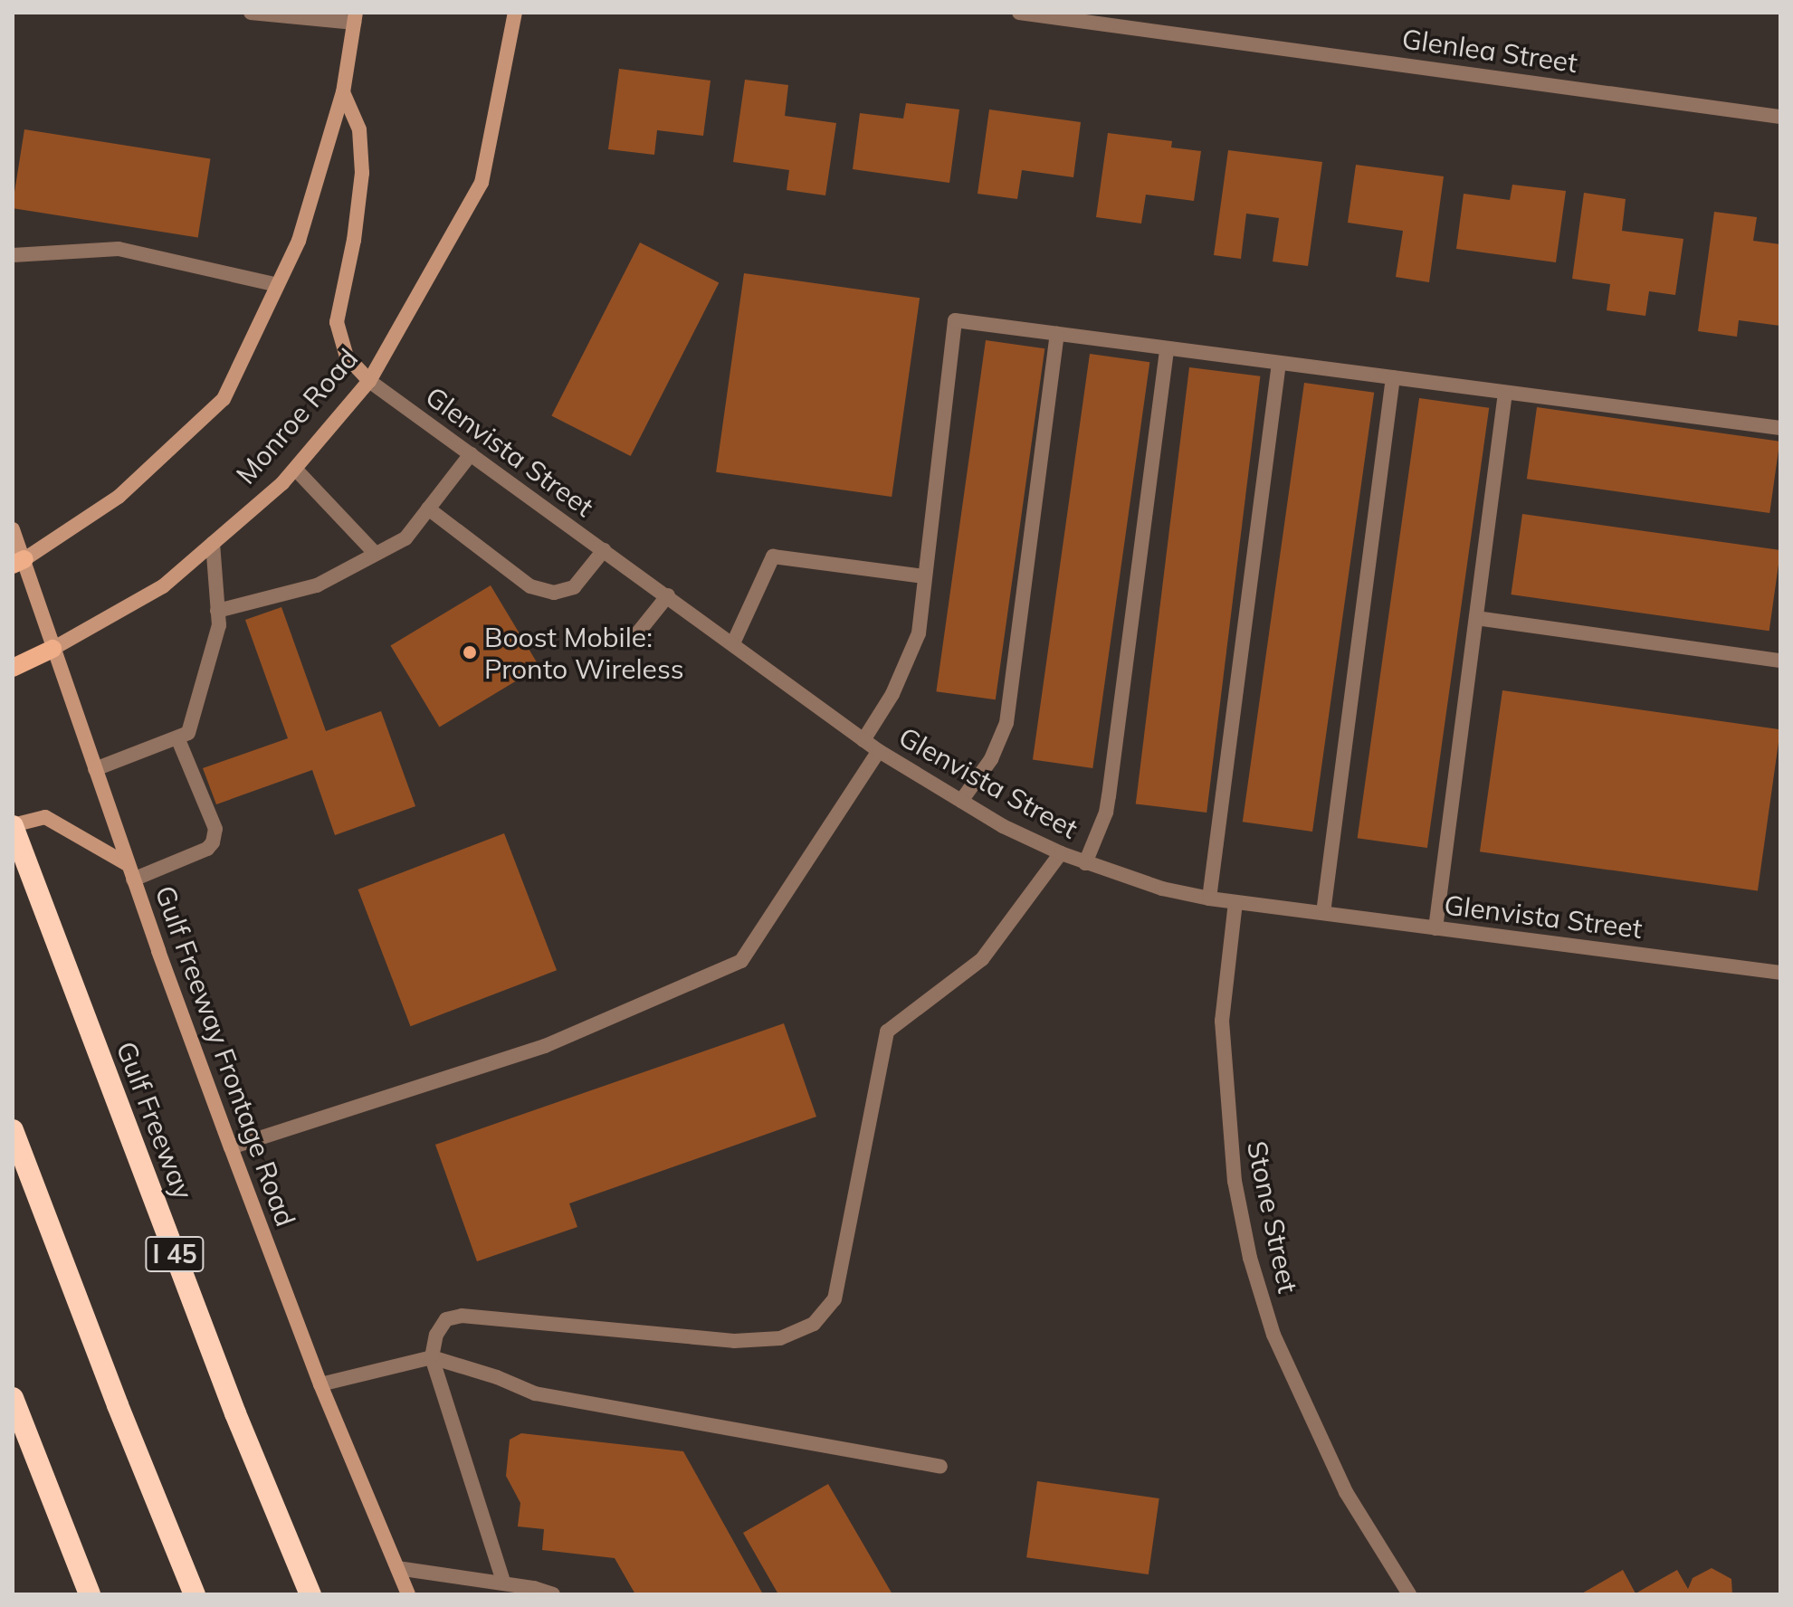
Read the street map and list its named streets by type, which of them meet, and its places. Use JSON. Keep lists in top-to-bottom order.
{
  "streets": {
    "highway": ["Gulf Freeway", "I 45"],
    "main road": ["Monroe Road", "Gulf Freeway Frontage Road"],
    "street": ["Glenlea Street", "Glenvista Street", "Stone Street"]
  },
  "crossings": [
    ["Monroe Road", "Glenvista Street"],
    ["Monroe Road", "Gulf Freeway Frontage Road"],
    ["Glenvista Street", "Stone Street"]
  ],
  "places": ["Boost Mobile: Pronto Wireless"]
}
